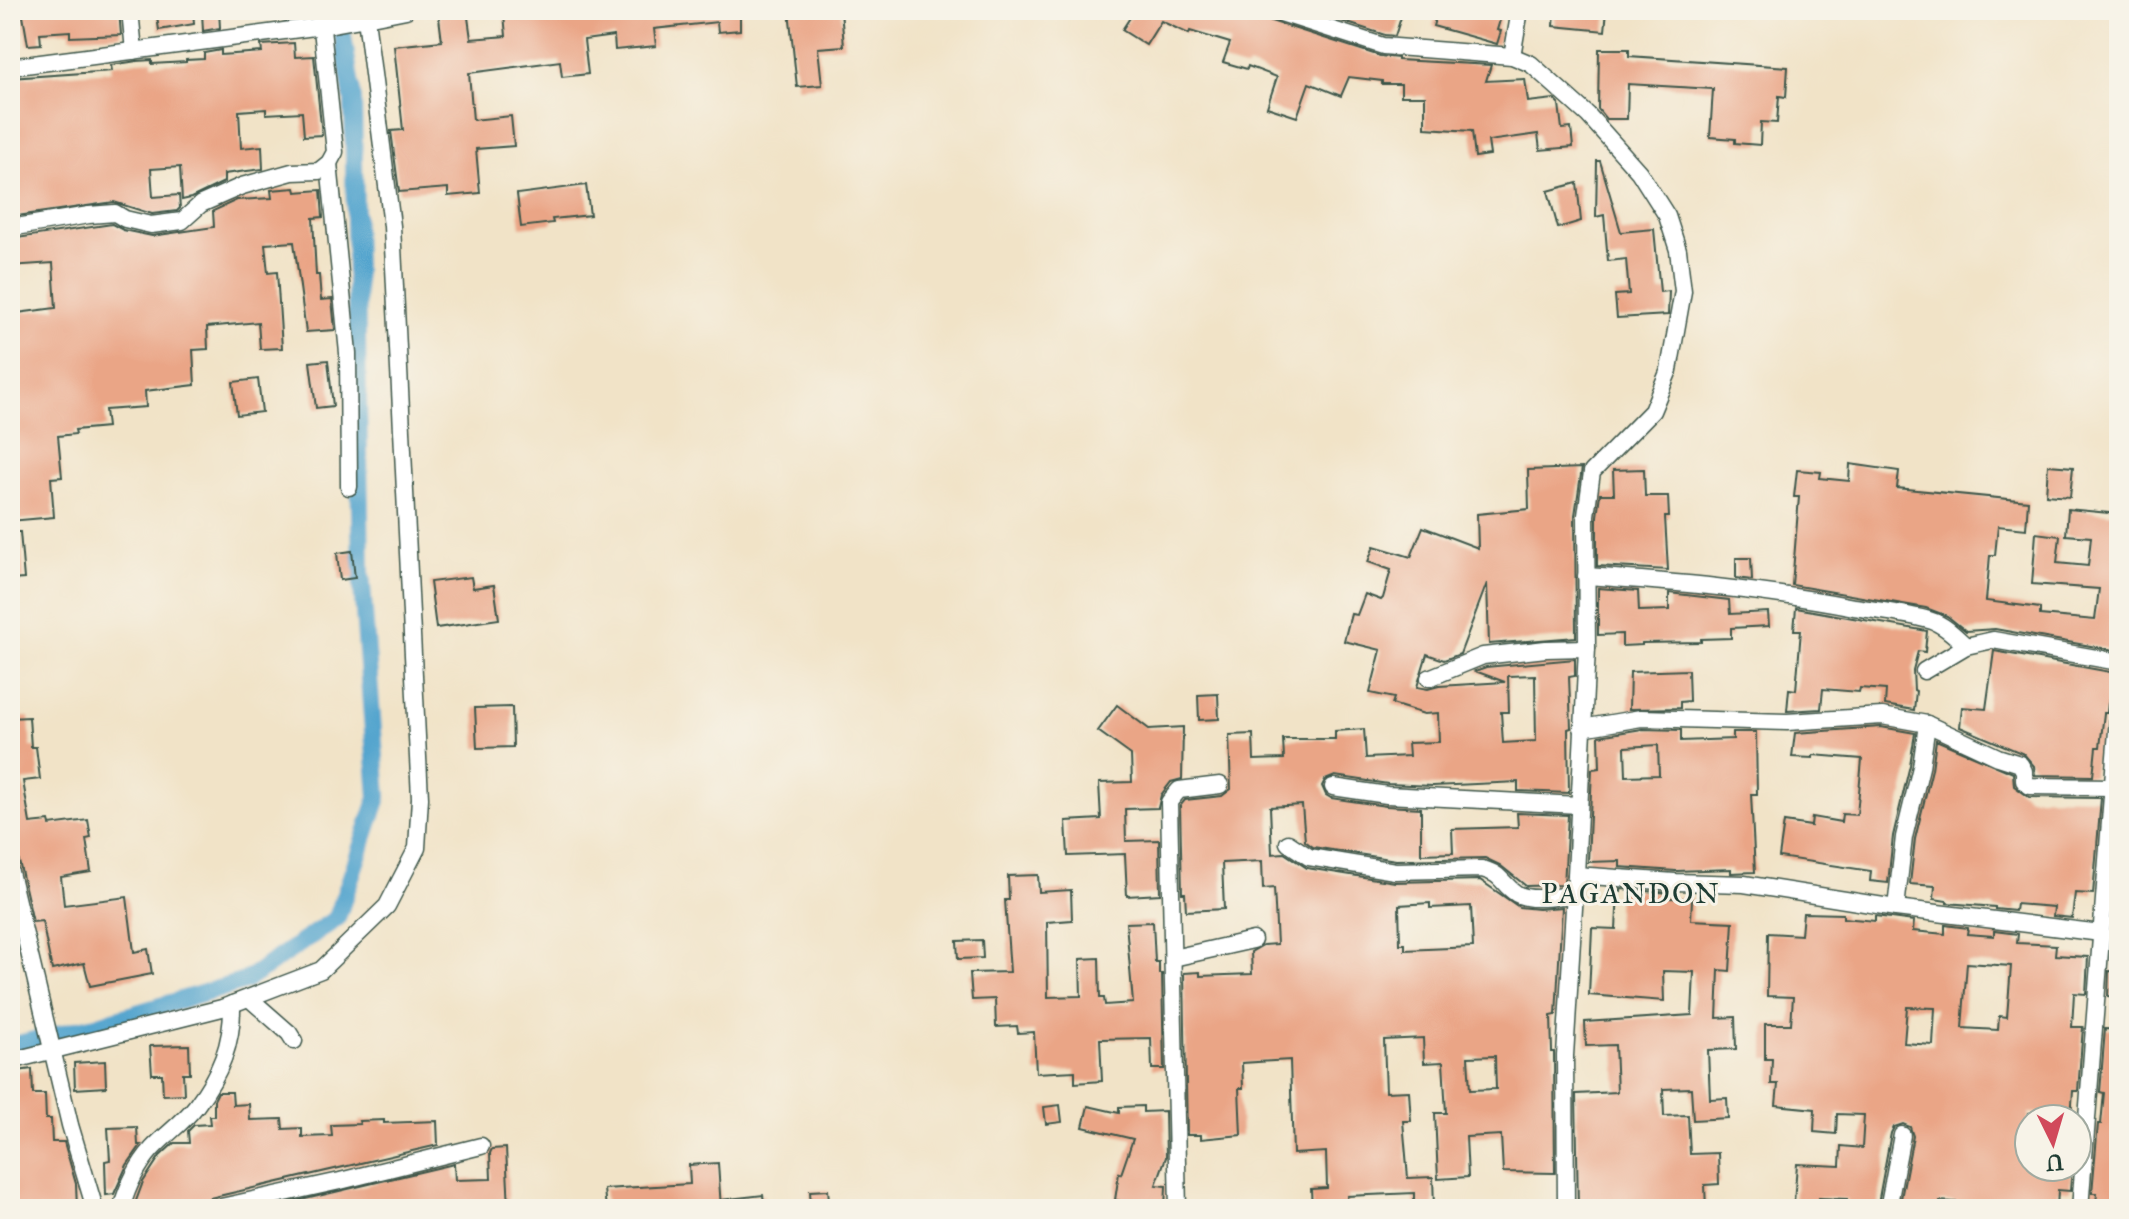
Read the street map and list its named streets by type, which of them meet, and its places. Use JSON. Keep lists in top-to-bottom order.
{
  "districts": ["PAGANDON"],
  "north": "bottom"
}
